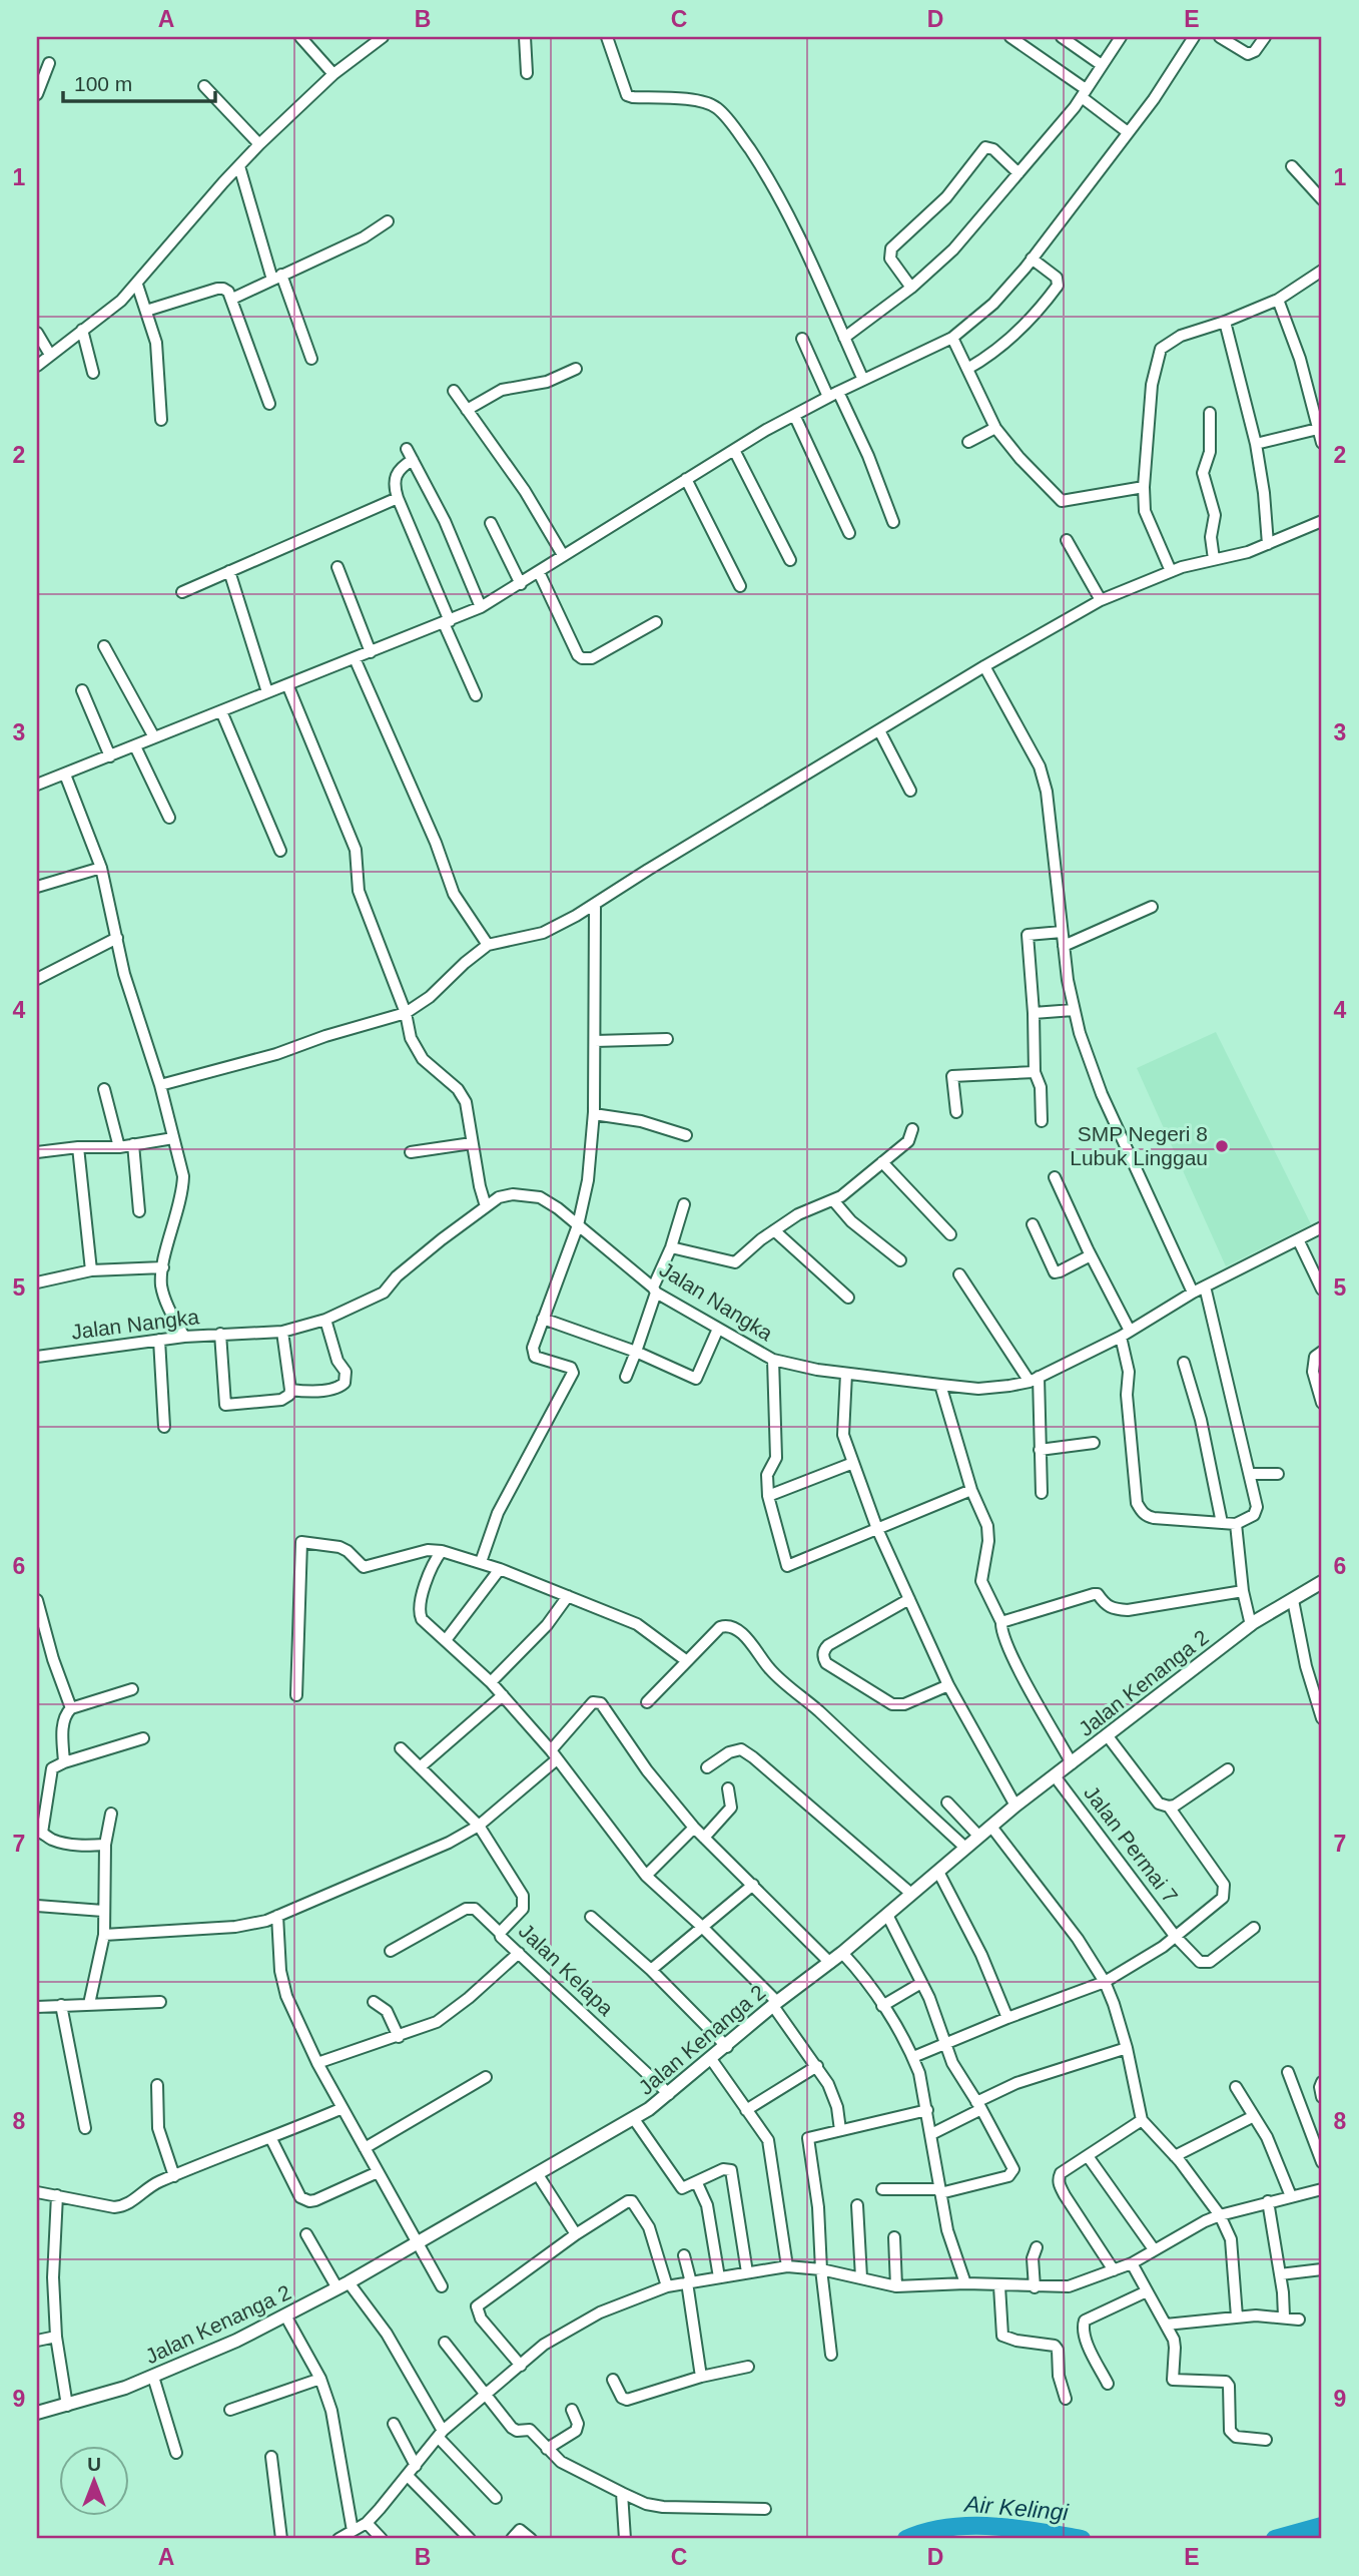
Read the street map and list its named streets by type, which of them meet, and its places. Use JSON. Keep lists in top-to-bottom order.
{
  "streets": {
    "main road": ["Jalan Kenanga 2"],
    "street": ["Jalan Nangka", "Jalan Permai 7", "Jalan Kelapa"]
  },
  "crossings": [
    ["Jalan Kenanga 2", "Jalan Permai 7"],
    ["Jalan Kenanga 2", "Jalan Kelapa"]
  ],
  "water": ["Air Kelingi"],
  "places": ["SMP Negeri 8 Lubuk Linggau"],
  "scale_bar": "100 m",
  "north": "top",
  "grid": {
    "columns": [
      "A",
      "B",
      "C",
      "D",
      "E"
    ],
    "rows": [
      "1",
      "2",
      "3",
      "4",
      "5",
      "6",
      "7",
      "8",
      "9"
    ]
  }
}
